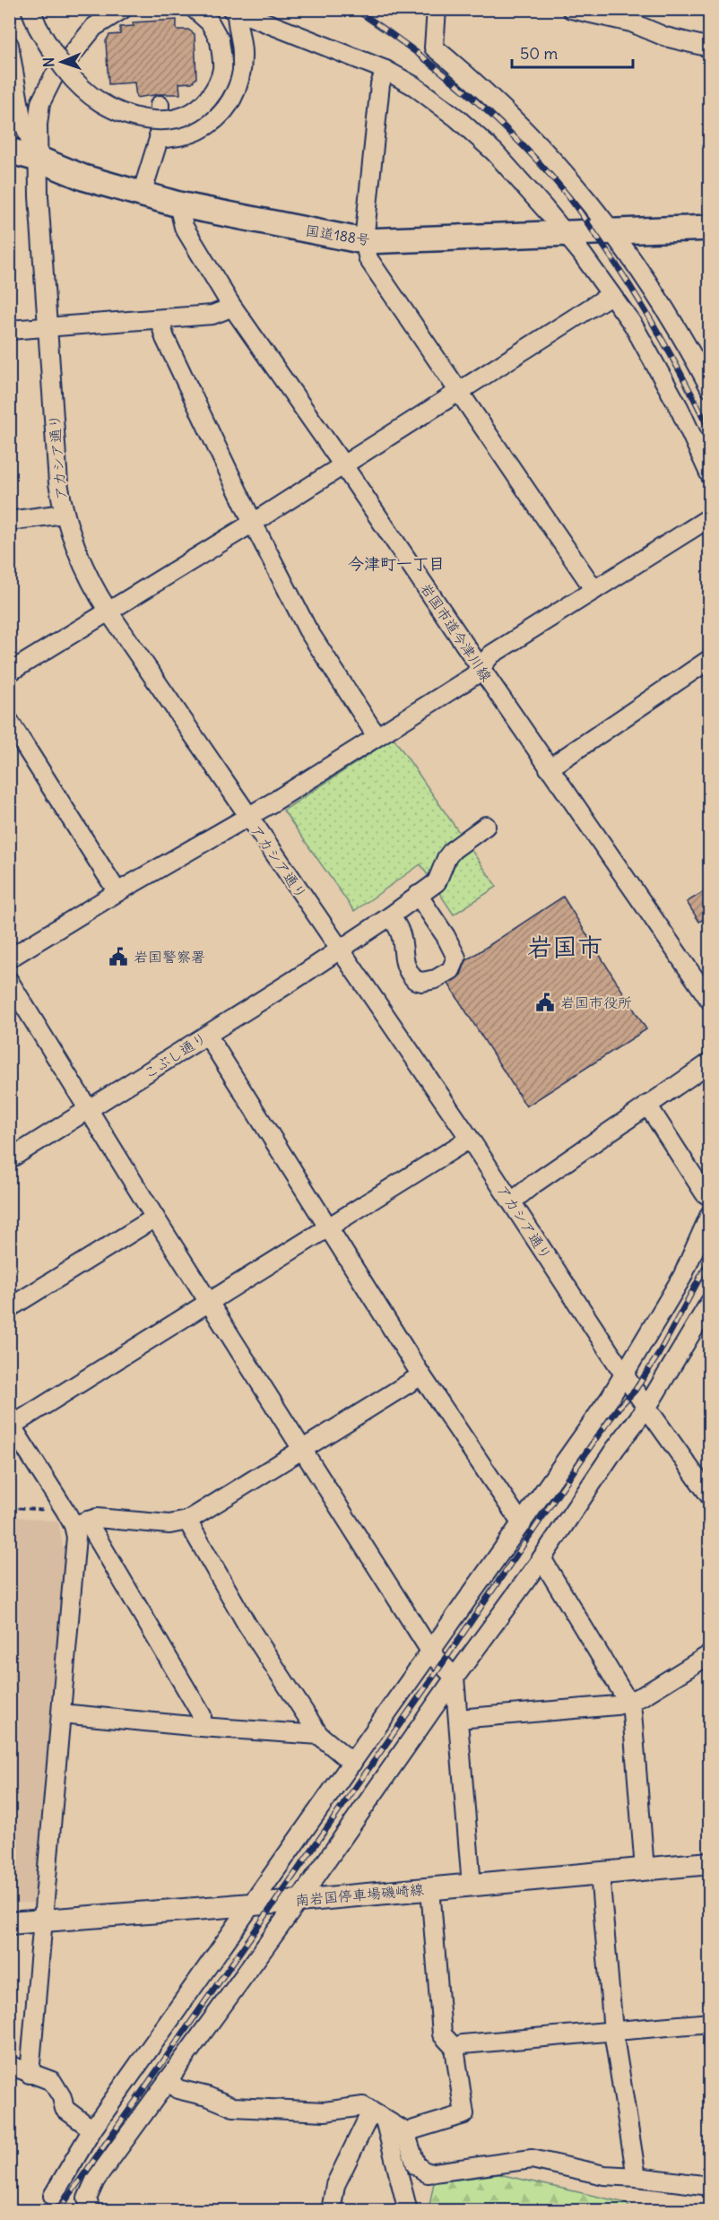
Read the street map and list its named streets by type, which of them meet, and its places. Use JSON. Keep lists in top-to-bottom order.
{
  "streets": {
    "highway": ["国道188号"],
    "main road": ["南岩国停車場磯崎線"],
    "street": ["アカシア通り", "岩国市道今津川線", "こぶし通り"]
  },
  "crossings": [
    ["国道188号", "アカシア通り"],
    ["国道188号", "岩国市道今津川線"],
    ["アカシア通り", "こぶし通り"]
  ],
  "districts": ["今津町一丁目", "岩国市"],
  "places": {
    "public building": ["岩国警察署", "岩国市役所"]
  },
  "scale_bar": "50 m",
  "north": "left"
}
